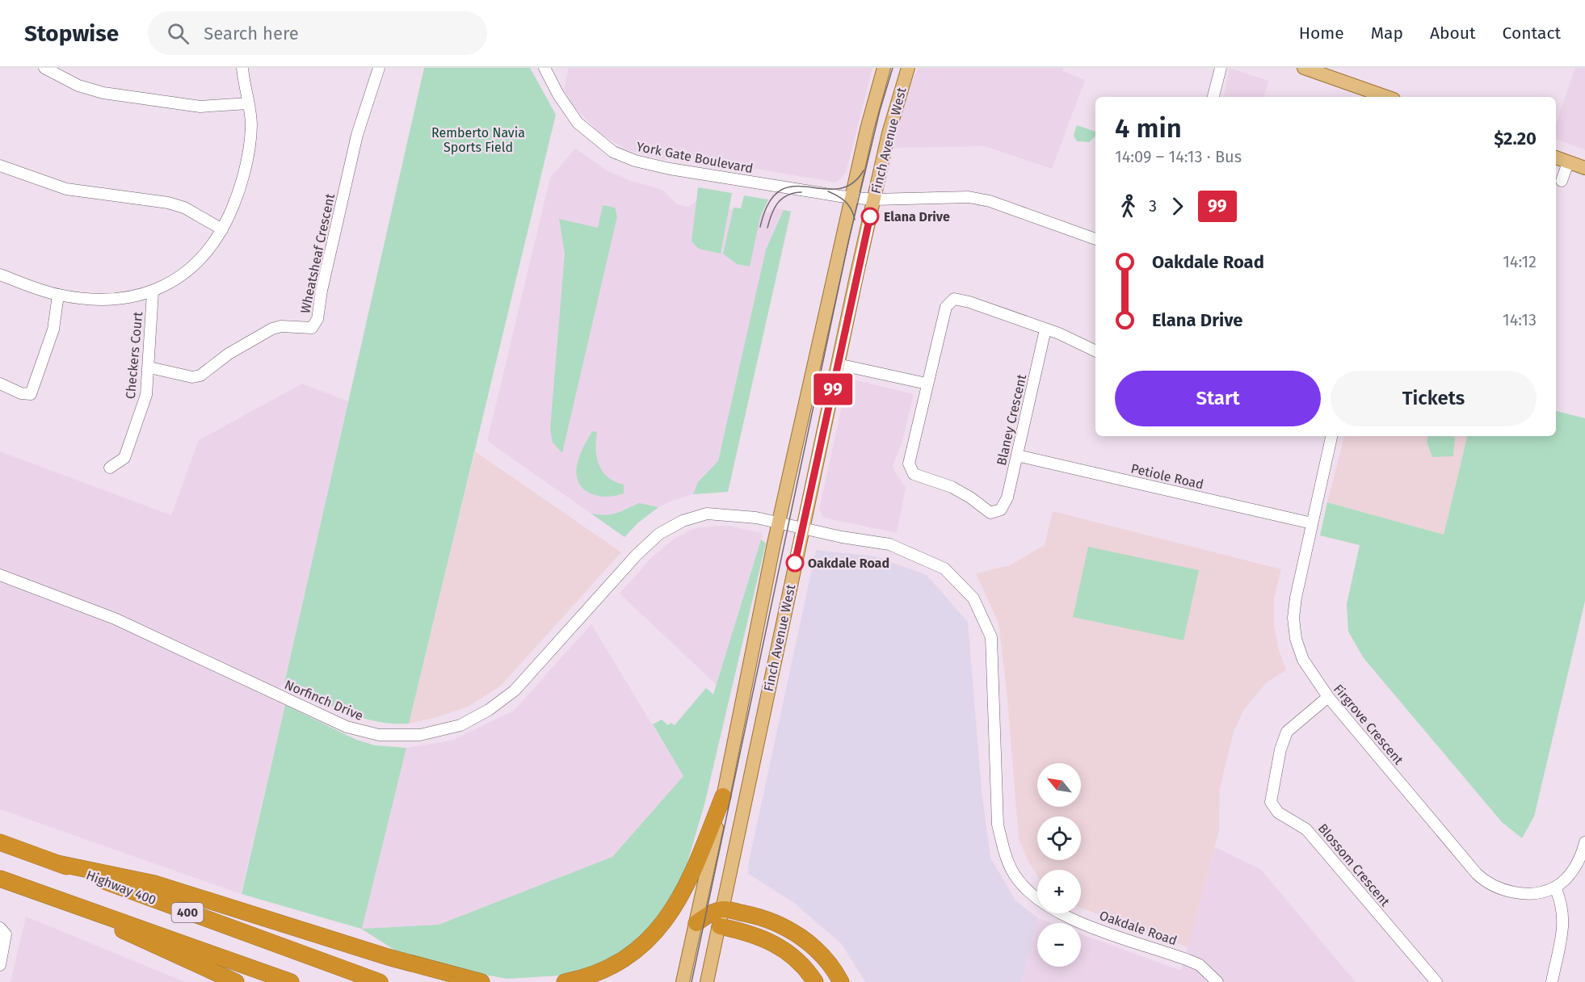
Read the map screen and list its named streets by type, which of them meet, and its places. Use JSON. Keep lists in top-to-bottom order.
{
  "streets": {
    "highway": ["Highway 400", "400"],
    "main road": ["Finch Avenue West"],
    "street": [
      "York Gate Boulevard",
      "Wheatsheaf Crescent",
      "Checkers Court",
      "Blaney Crescent",
      "Petiole Road",
      "Norfinch Drive",
      "Firgrove Crescent",
      "Blossom Crescent",
      "Oakdale Road"
    ]
  },
  "crossings": [
    ["Finch Avenue West", "York Gate Boulevard"],
    ["Finch Avenue West", "Norfinch Drive"],
    ["Finch Avenue West", "Oakdale Road"],
    ["Wheatsheaf Crescent", "Checkers Court"],
    ["Blaney Crescent", "Petiole Road"],
    ["Petiole Road", "Firgrove Crescent"],
    ["Norfinch Drive", "Oakdale Road"],
    ["Firgrove Crescent", "Blossom Crescent"]
  ],
  "parks": ["Remberto Navia Sports Field"],
  "places": ["Elana Drive", "Oakdale Road"],
  "lines": ["bus line 99"],
  "north": "top left",
  "page": {
    "header": "Stopwise",
    "search": "Search here",
    "nav": [
      "Home",
      "Map",
      "About",
      "Contact"
    ],
    "on_map": "99",
    "heading": ["4 min", "14:09 – 14:13 · Bus", "$2.20"],
    "legs": ["3", "99"],
    "list": [
      {
        "name": "Oakdale Road",
        "value": "14:12"
      },
      {
        "name": "Elana Drive",
        "value": "14:13"
      }
    ],
    "buttons": ["Start", "Tickets"],
    "map_buttons": ["+", "−"]
  }
}
